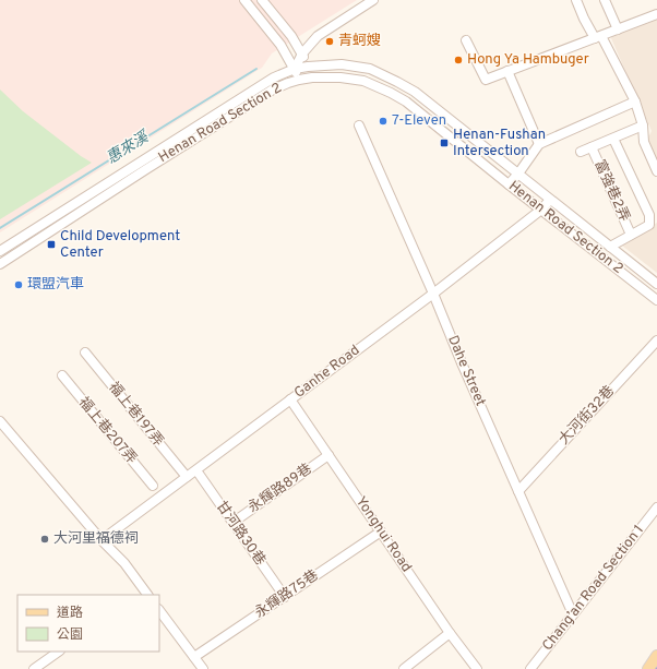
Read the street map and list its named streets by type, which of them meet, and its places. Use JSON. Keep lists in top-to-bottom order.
{
  "streets": {
    "street": [
      "Henan Road Section 2",
      "富強巷2弄",
      "Dahe Street",
      "Ganhe Road",
      "福上巷197弄",
      "大河街32巷",
      "福上巷207弄",
      "永輝路89巷",
      "甘河路30巷",
      "Yonghui Road",
      "Chang’an Road Section 1",
      "永輝路75巷"
    ]
  },
  "crossings": [
    ["Henan Road Section 2", "Ganhe Road"],
    ["Dahe Street", "Ganhe Road"],
    ["Dahe Street", "大河街32巷"],
    ["Dahe Street", "Chang’an Road Section 1"],
    ["Ganhe Road", "福上巷197弄"],
    ["Ganhe Road", "甘河路30巷"],
    ["Ganhe Road", "Yonghui Road"],
    ["永輝路89巷", "甘河路30巷"],
    ["永輝路89巷", "Yonghui Road"],
    ["甘河路30巷", "永輝路75巷"],
    ["Yonghui Road", "永輝路75巷"]
  ],
  "water": ["惠來溪"],
  "places": {
    "other": [
      "青蚵嫂",
      "Hong Ya Hambuger",
      "7-Eleven",
      "環盟汽車",
      "大河里福德祠"
    ],
    "transit": ["Henan-Fushan Intersection", "Child Development Center"]
  },
  "legend": ["道路", "公園"]
}
